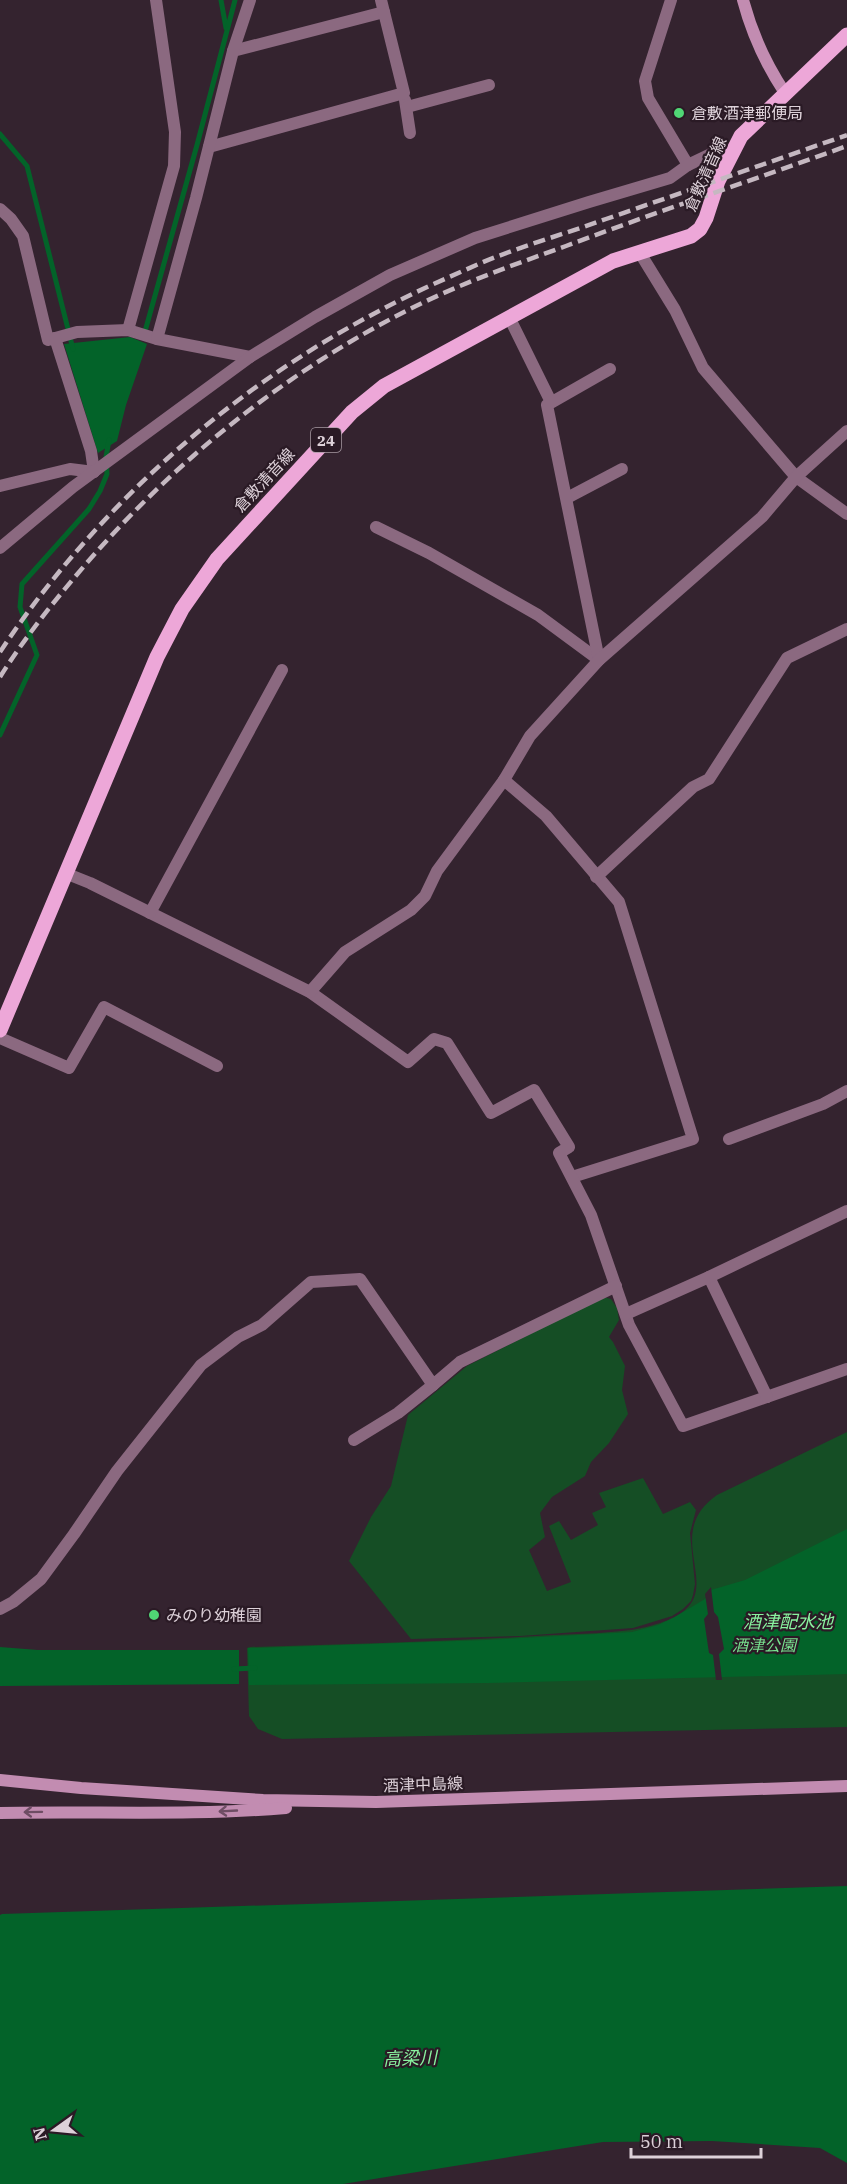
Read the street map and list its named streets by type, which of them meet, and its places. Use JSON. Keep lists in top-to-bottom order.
{
  "streets": {
    "main road": ["倉敷清音線", "24", "酒津中島線"]
  },
  "water": ["酒津配水池", "高梁川"],
  "parks": ["酒津公園"],
  "places": ["倉敷酒津郵便局", "みのり幼稚園"],
  "scale_bar": "50 m",
  "north": "left"
}
